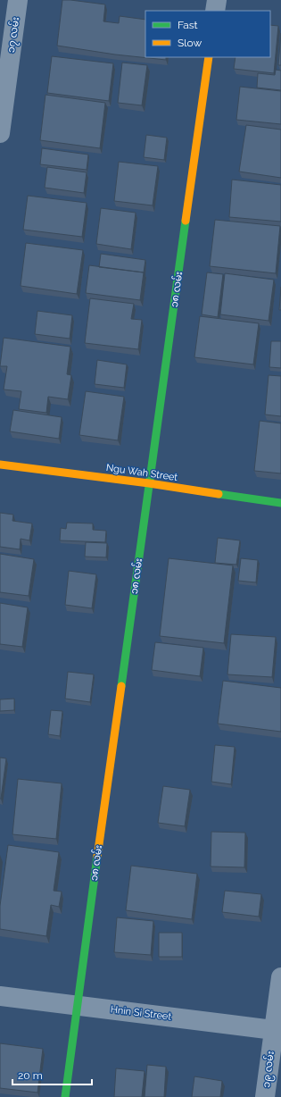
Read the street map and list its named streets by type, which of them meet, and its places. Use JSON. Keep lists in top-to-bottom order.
{
  "streets": {
    "street": [
      "၁၇ လမ်း",
      "၁၈ လမ်း",
      "Ngu Wah Street",
      "Hnin Si Street",
      "၁၉ လမ်း"
    ]
  },
  "crossings": [
    ["၁၈ လမ်း", "Ngu Wah Street"],
    ["၁၈ လမ်း", "Hnin Si Street"],
    ["Hnin Si Street", "၁၉ လမ်း"]
  ],
  "legend": ["Fast", "Slow"],
  "scale_bar": "20 m"
}
